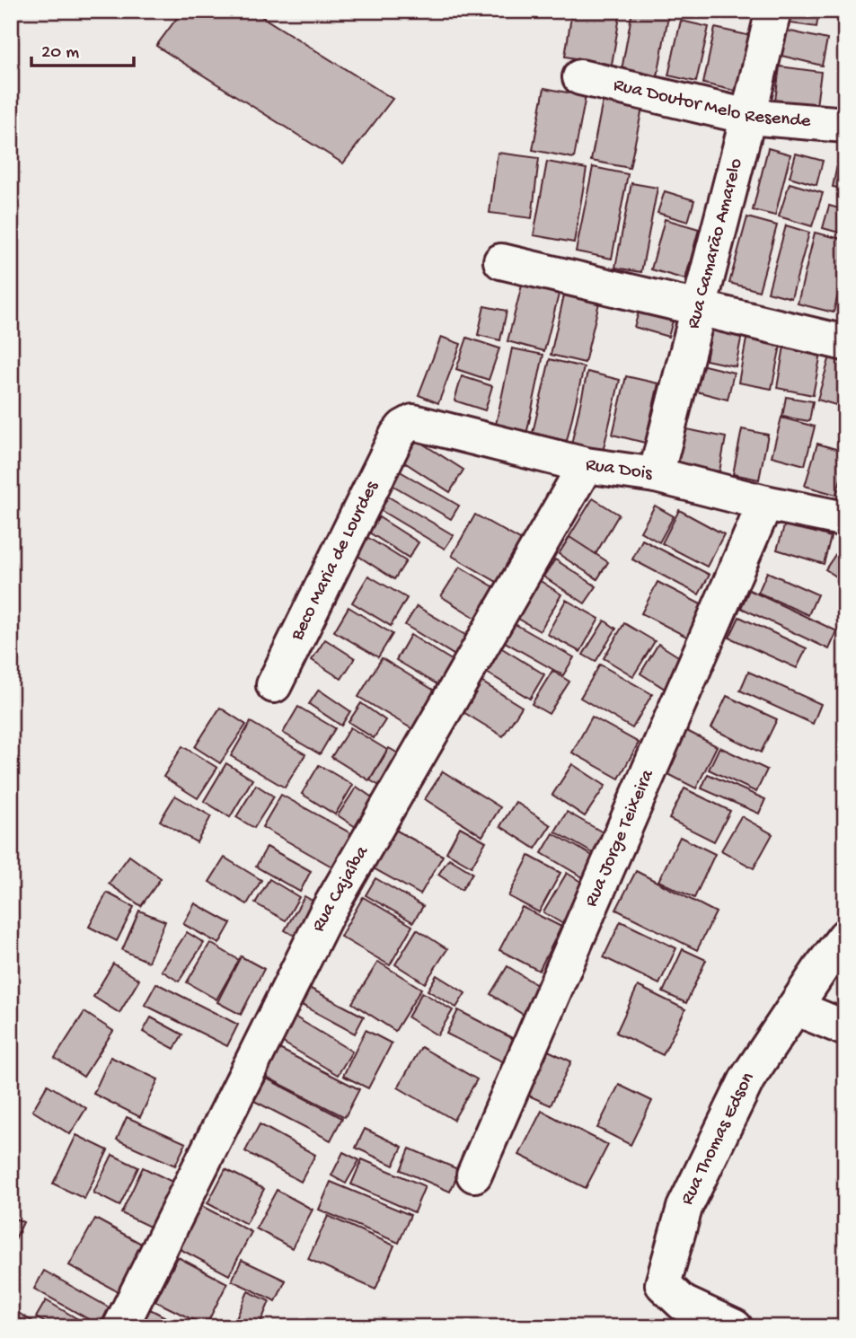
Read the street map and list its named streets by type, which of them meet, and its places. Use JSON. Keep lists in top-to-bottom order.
{
  "streets": {
    "street": [
      "Rua Doutor Melo Resende",
      "Rua Camarão Amarelo",
      "Rua Dois",
      "Beco Maria de Lourdes",
      "Rua Jorge Teixeira",
      "Rua Cajaíba",
      "Rua Thomas Edson"
    ]
  },
  "crossings": [
    ["Rua Doutor Melo Resende", "Rua Camarão Amarelo"],
    ["Rua Camarão Amarelo", "Rua Dois"],
    ["Rua Dois", "Beco Maria de Lourdes"],
    ["Rua Dois", "Rua Jorge Teixeira"],
    ["Rua Dois", "Rua Cajaíba"]
  ],
  "scale_bar": "20 m"
}
